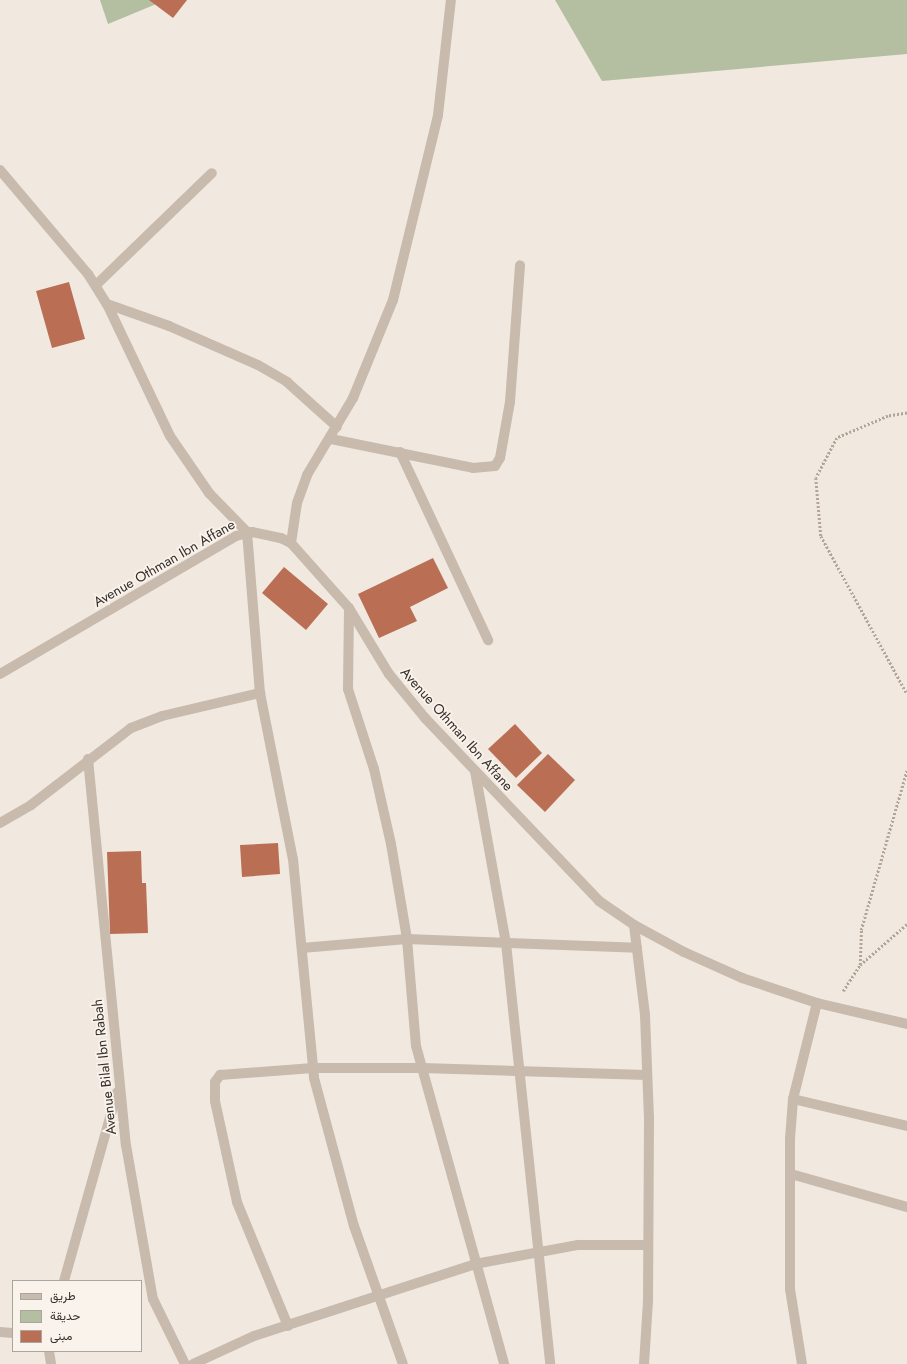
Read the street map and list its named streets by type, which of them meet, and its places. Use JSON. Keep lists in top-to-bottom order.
{
  "streets": {
    "street": ["Avenue Othman Ibn Affane", "Avenue Bilal Ibn Rabah"]
  },
  "legend": ["طريق", "حديقة", "مبنى"]
}
